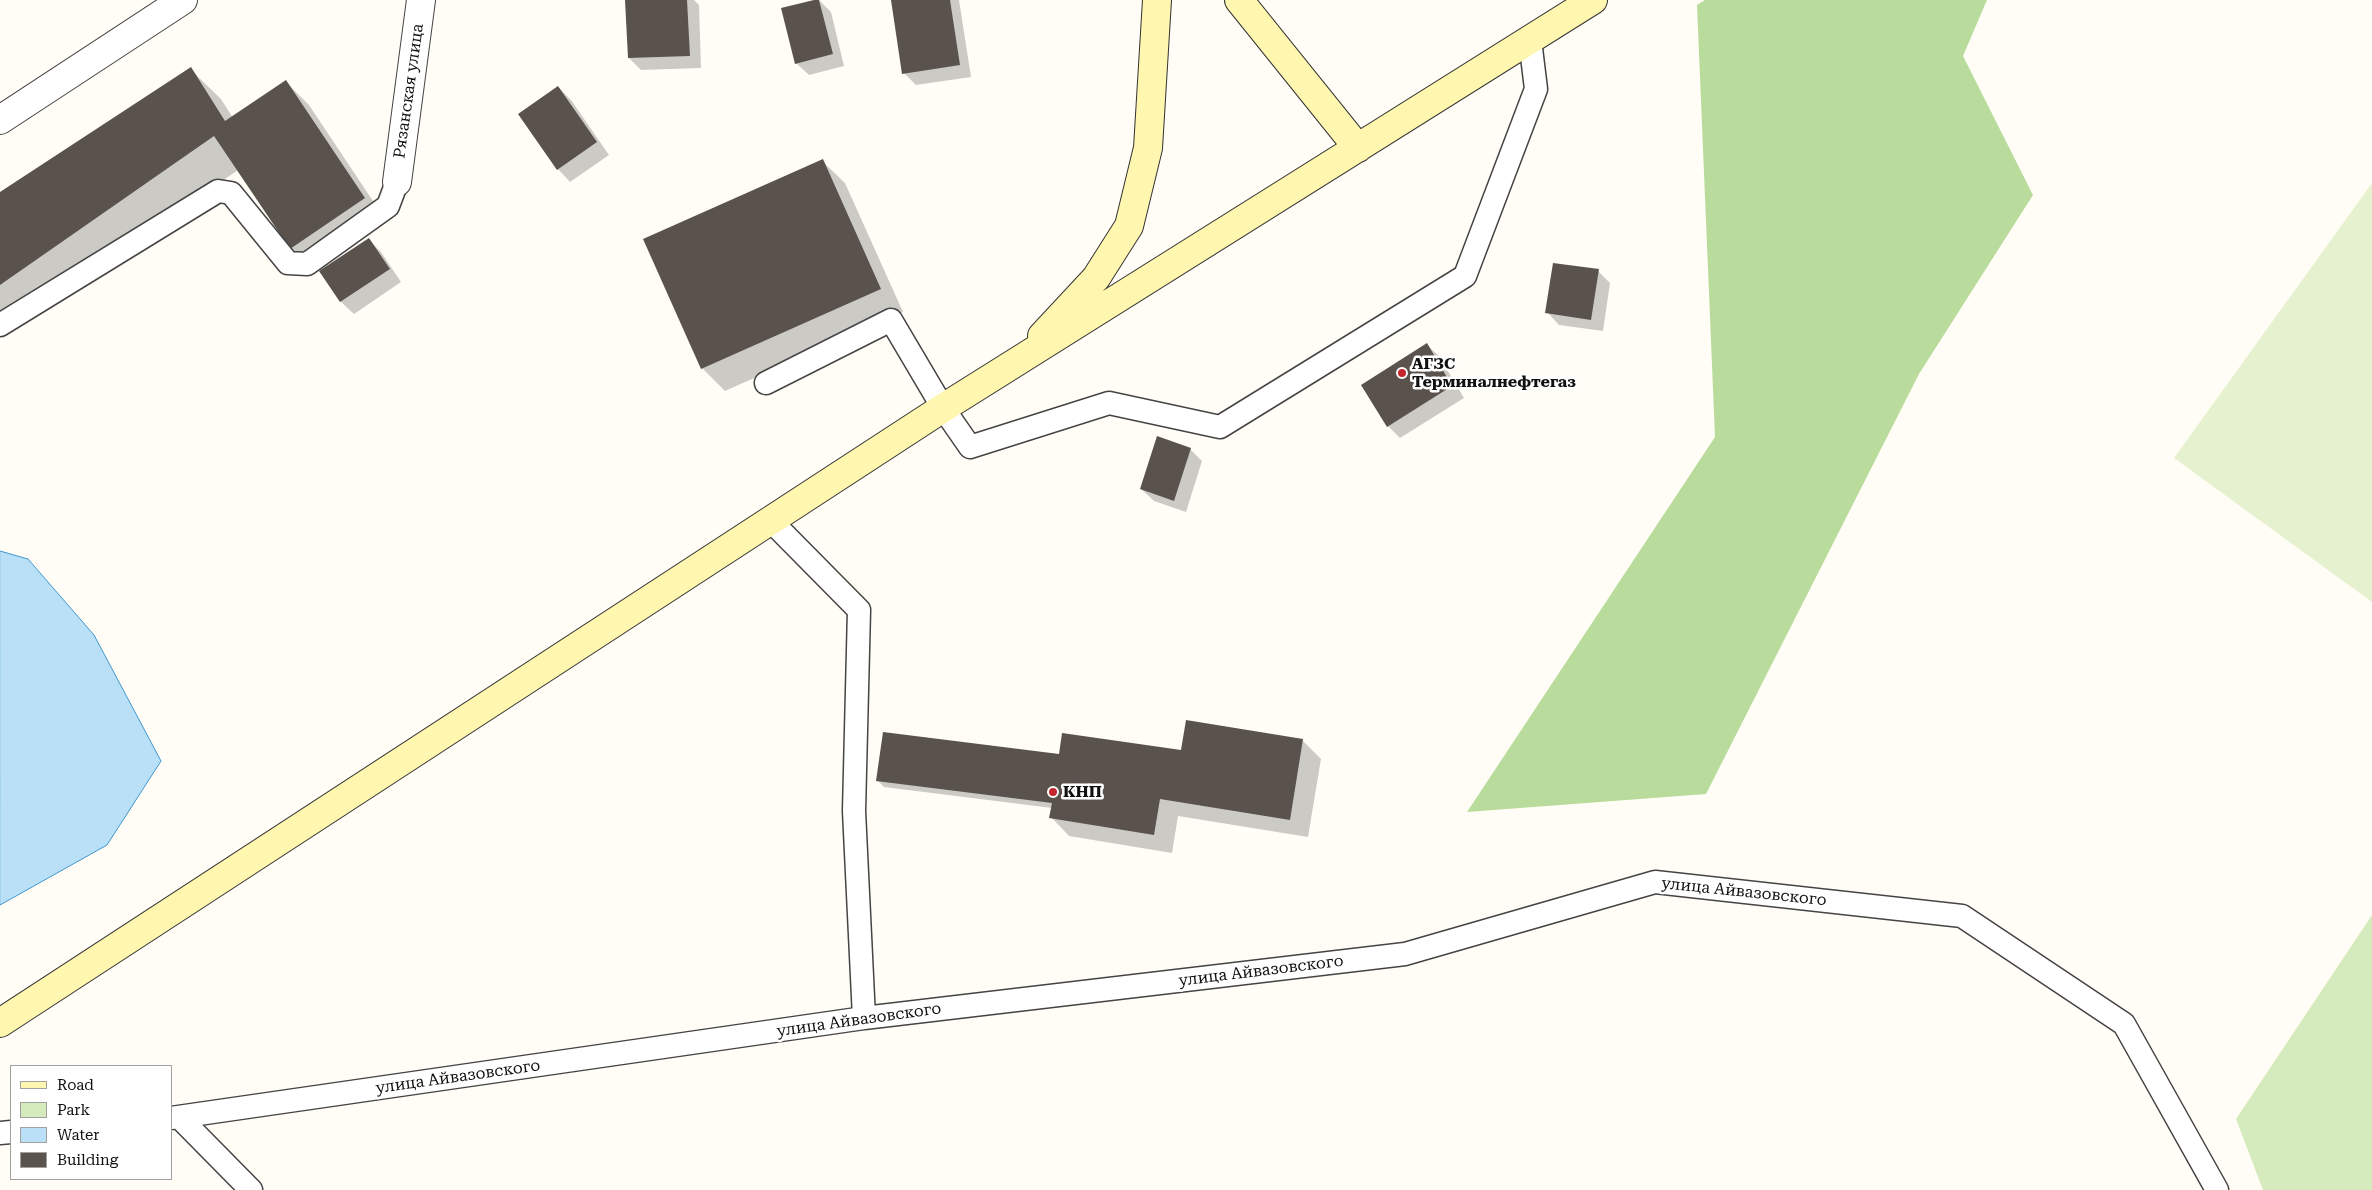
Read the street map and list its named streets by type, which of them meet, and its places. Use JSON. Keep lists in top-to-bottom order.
{
  "streets": {
    "street": ["Рязанская улица"],
    "lane": ["улица Айвазовского"]
  },
  "places": ["АГЗС Терминалнефтегаз", "КНП"],
  "legend": [
    "Road",
    "Park",
    "Water",
    "Building"
  ]
}
